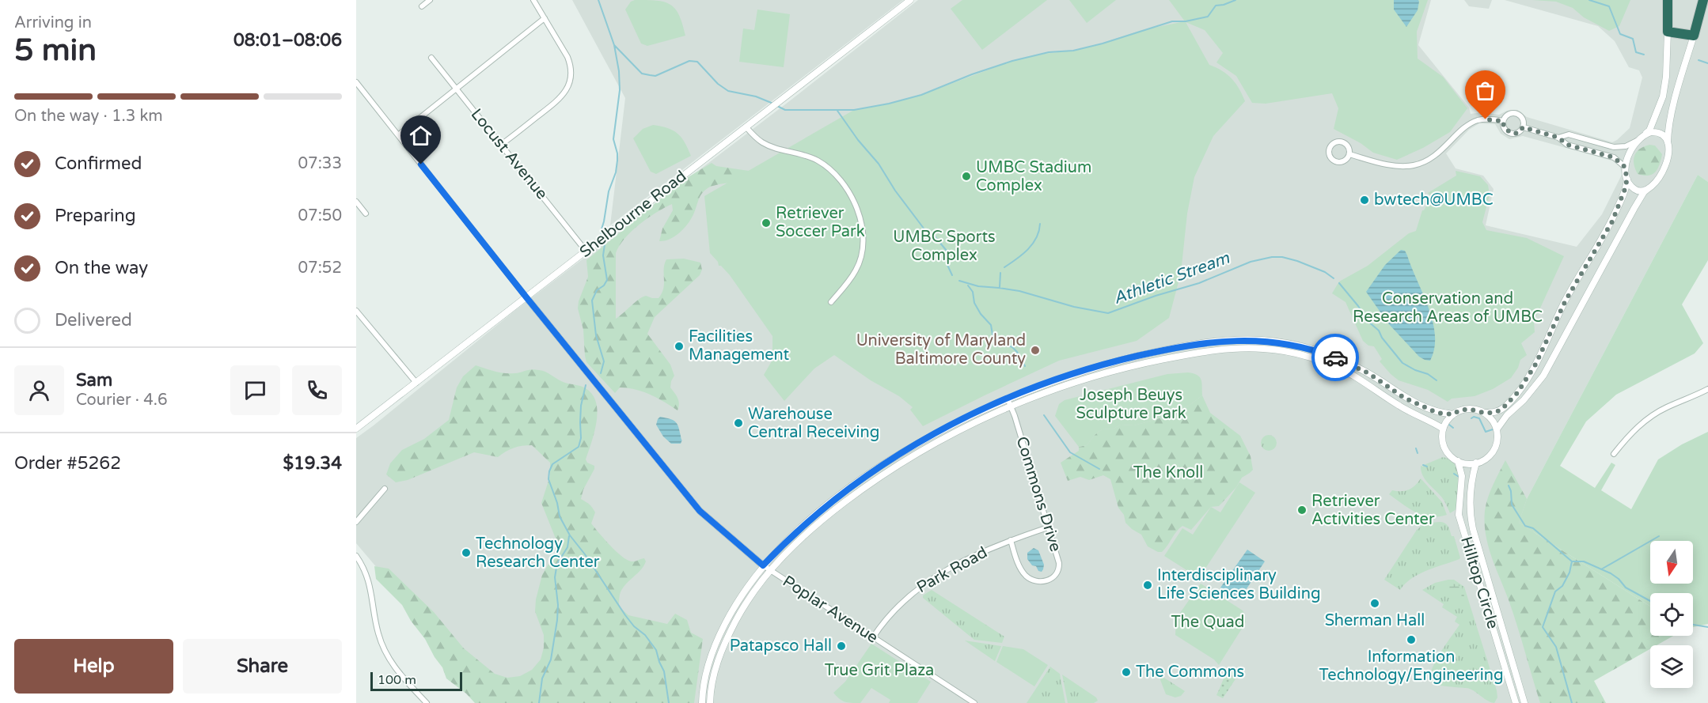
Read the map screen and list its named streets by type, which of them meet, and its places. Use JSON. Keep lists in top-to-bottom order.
{
  "streets": {
    "street": [
      "Locust Avenue",
      "Shelbourne Road",
      "Commons Drive",
      "Park Road",
      "Hilltop Circle",
      "Poplar Avenue"
    ]
  },
  "crossings": [
    ["Locust Avenue", "Shelbourne Road"],
    ["Shelbourne Road", "Poplar Avenue"],
    ["Commons Drive", "Park Road"],
    ["Park Road", "Poplar Avenue"]
  ],
  "water": ["Athletic Stream"],
  "parks": [
    "UMBC Sports Complex",
    "Conservation and Research Areas of UMBC",
    "Joseph Beuys Sculpture Park",
    "The Knoll",
    "The Quad",
    "True Grit Plaza"
  ],
  "places": [
    "UMBC Stadium Complex",
    "bwtech@UMBC",
    "Retriever Soccer Park",
    "Facilities Management",
    "University of Maryland Baltimore County",
    "Warehouse Central Receiving",
    "Retriever Activities Center",
    "Technology Research Center",
    "Interdisciplinary Life Sciences Building",
    "Sherman Hall",
    "Information Technology/Engineering",
    "Patapsco Hall",
    "The Commons"
  ],
  "scale_bar": "100 m",
  "north": "bottom",
  "page": {
    "heading": ["5 min", "Arriving in", "08:01–08:06"],
    "panel": [
      "Sam",
      "Courier · 4.6",
      "Order #5262",
      "$19.34"
    ],
    "bar": "On the way · 1.3 km",
    "list": [
      ["Confirmed", "07:33"],
      ["Preparing", "07:50"],
      ["On the way", "07:52"],
      "Delivered"
    ],
    "buttons": ["Help", "Share"],
    "scale": "100 m"
  }
}
